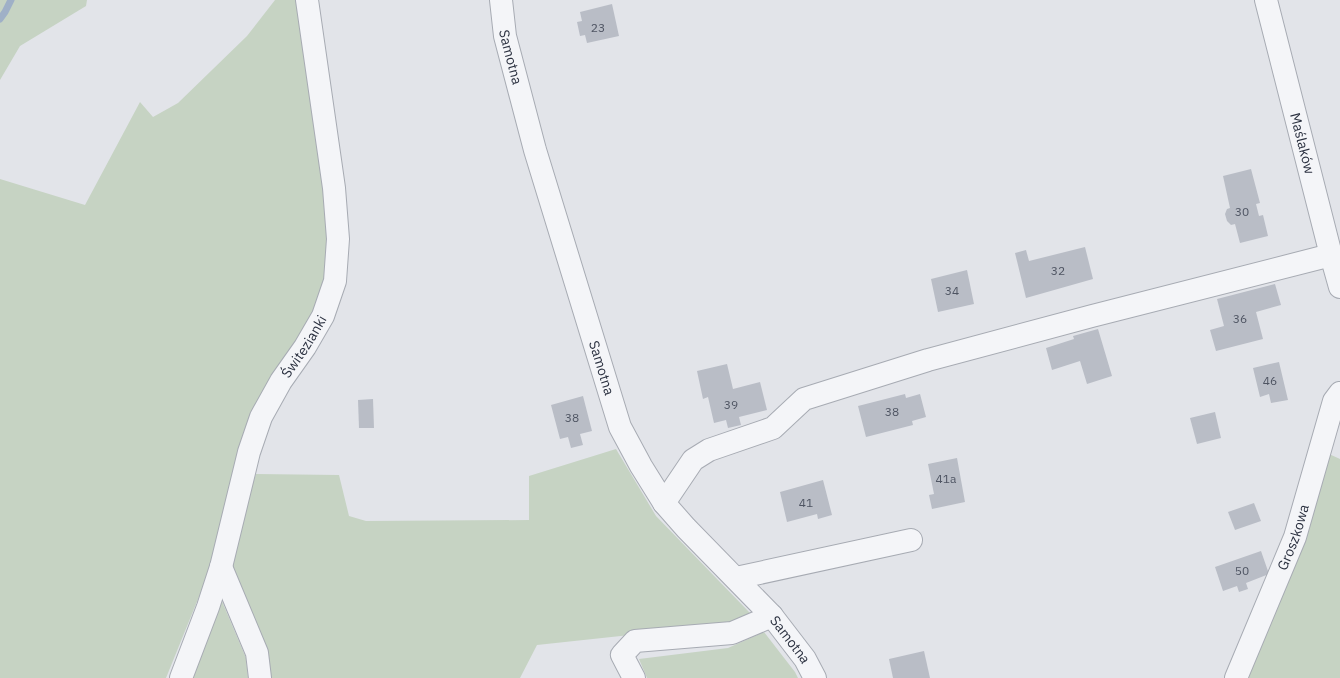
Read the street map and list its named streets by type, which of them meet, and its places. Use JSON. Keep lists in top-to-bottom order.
{
  "streets": {
    "street": [
      "Samotna",
      "Maślaków",
      "Świtezianki",
      "Groszkowa"
    ]
  },
  "house_numbers": [
    "23",
    "30",
    "32",
    "34",
    "36",
    "46",
    "39",
    "38",
    "38",
    "41a",
    "41",
    "50"
  ]
}
